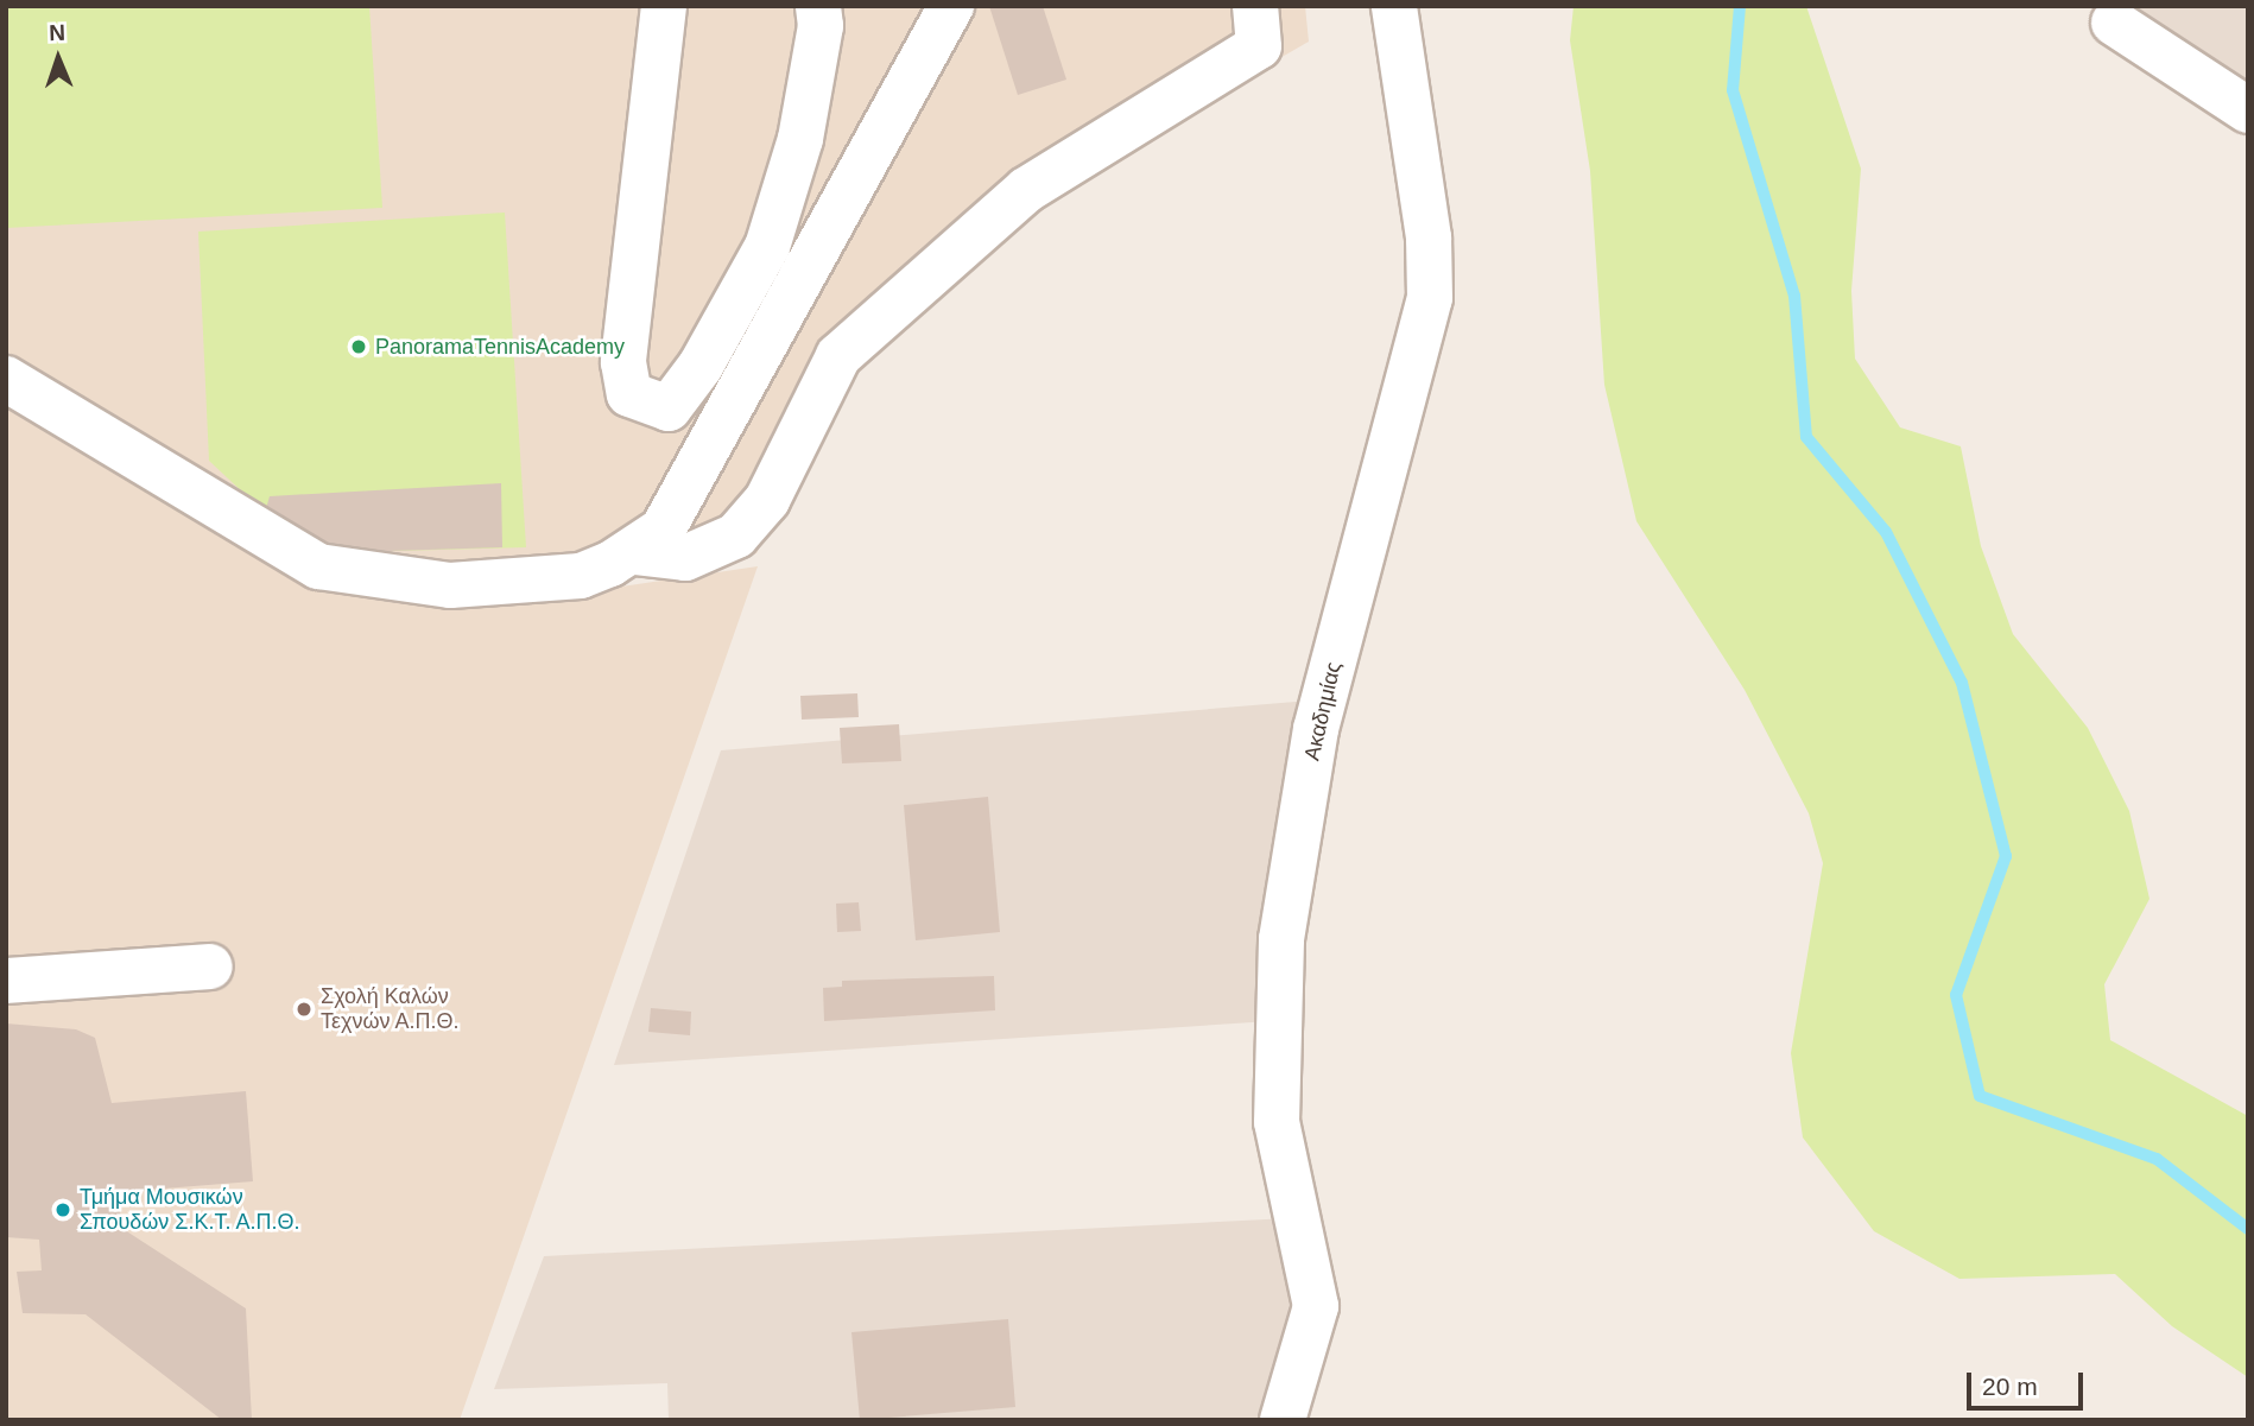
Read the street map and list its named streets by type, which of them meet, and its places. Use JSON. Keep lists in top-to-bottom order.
{
  "streets": {
    "street": ["Ακαδημίας"]
  },
  "places": ["PanoramaTennisAcademy", "Σχολή Καλών Τεχνών Α.Π.Θ.", "Τμήμα Μουσικών Σπουδών Σ.Κ.Τ. Α.Π.Θ."],
  "scale_bar": "20 m",
  "north": "top"
}
